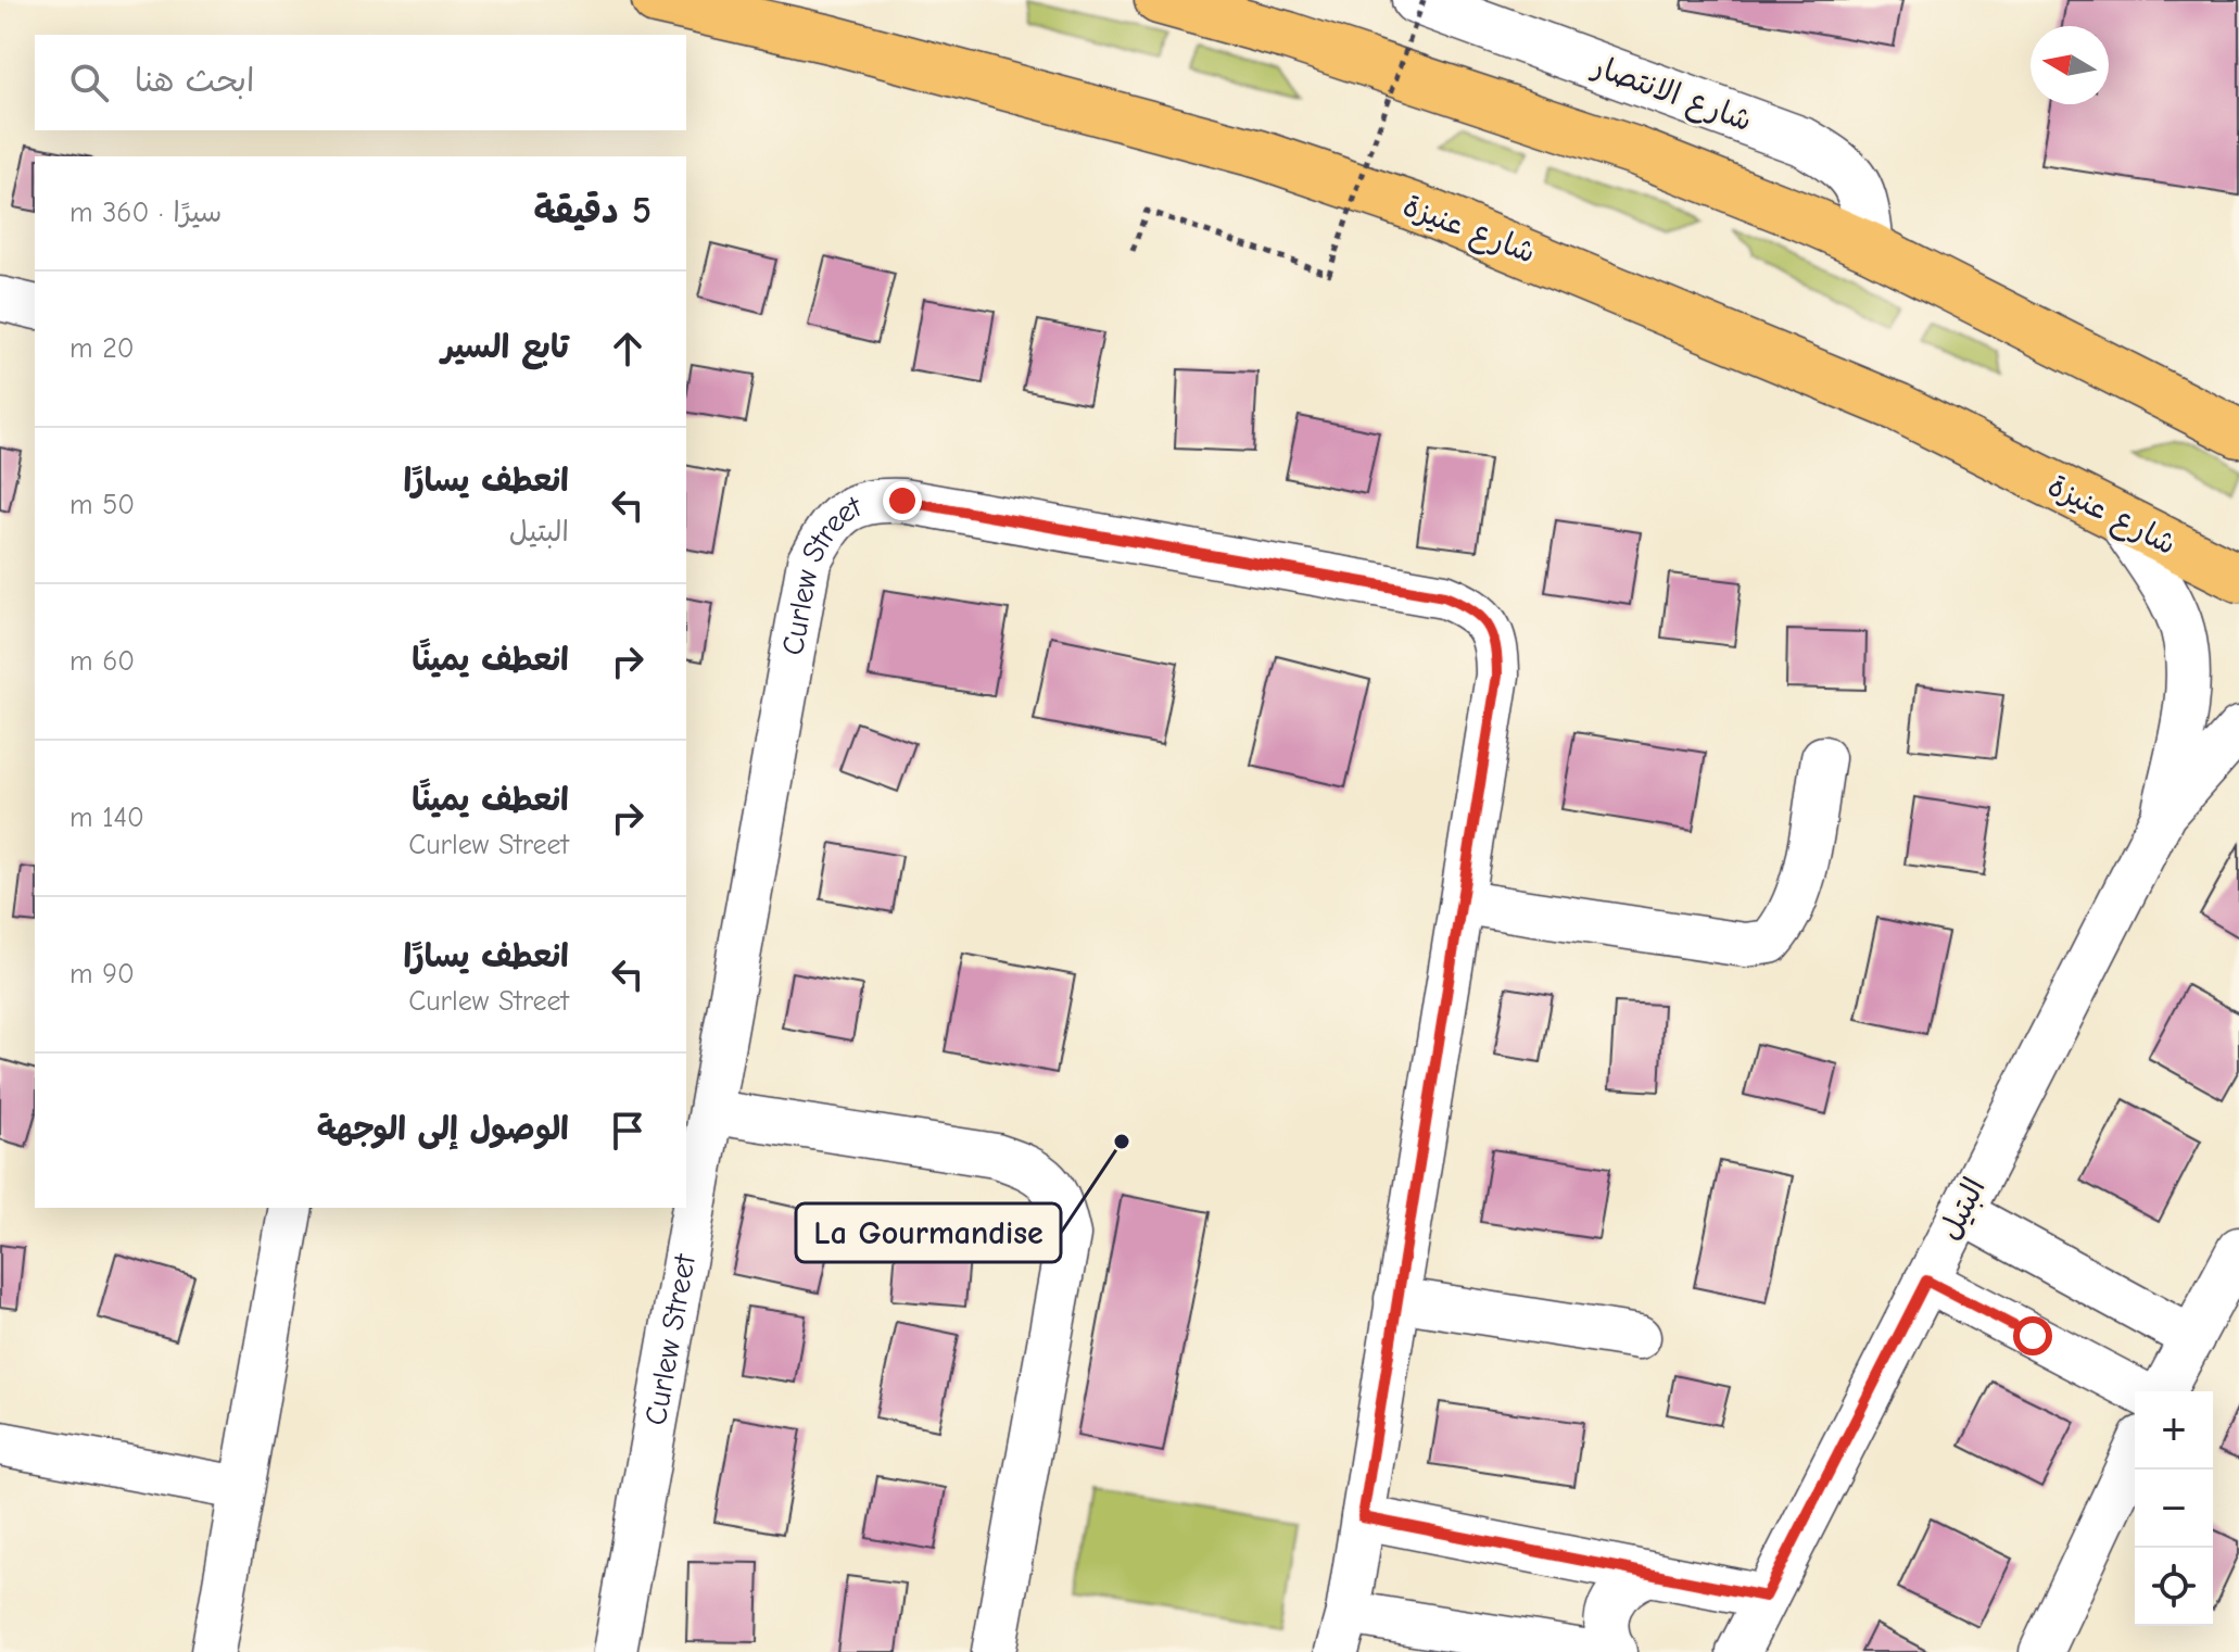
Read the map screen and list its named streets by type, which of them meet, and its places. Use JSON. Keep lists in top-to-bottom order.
{
  "streets": {
    "highway": ["شارع عنيزة"],
    "street": ["شارع الانتصار", "Curlew Street", "البتيل"]
  },
  "crossings": [
    ["شارع عنيزة", "البتيل"]
  ],
  "places": ["La Gourmandise"],
  "north": "left",
  "page": {
    "search": "ابحث هنا",
    "heading": ["5 دقيقة", "سيرًا · 360 m"],
    "list": [
      ["تابع السير", "20 m"],
      ["انعطف يسارًا", "البتيل", "50 m"],
      ["انعطف يمينًا", "60 m"],
      ["انعطف يمينًا", "Curlew Street", "140 m"],
      ["انعطف يسارًا", "Curlew Street", "90 m"],
      "الوصول إلى الوجهة"
    ],
    "map_buttons": ["+", "−"]
  }
}
